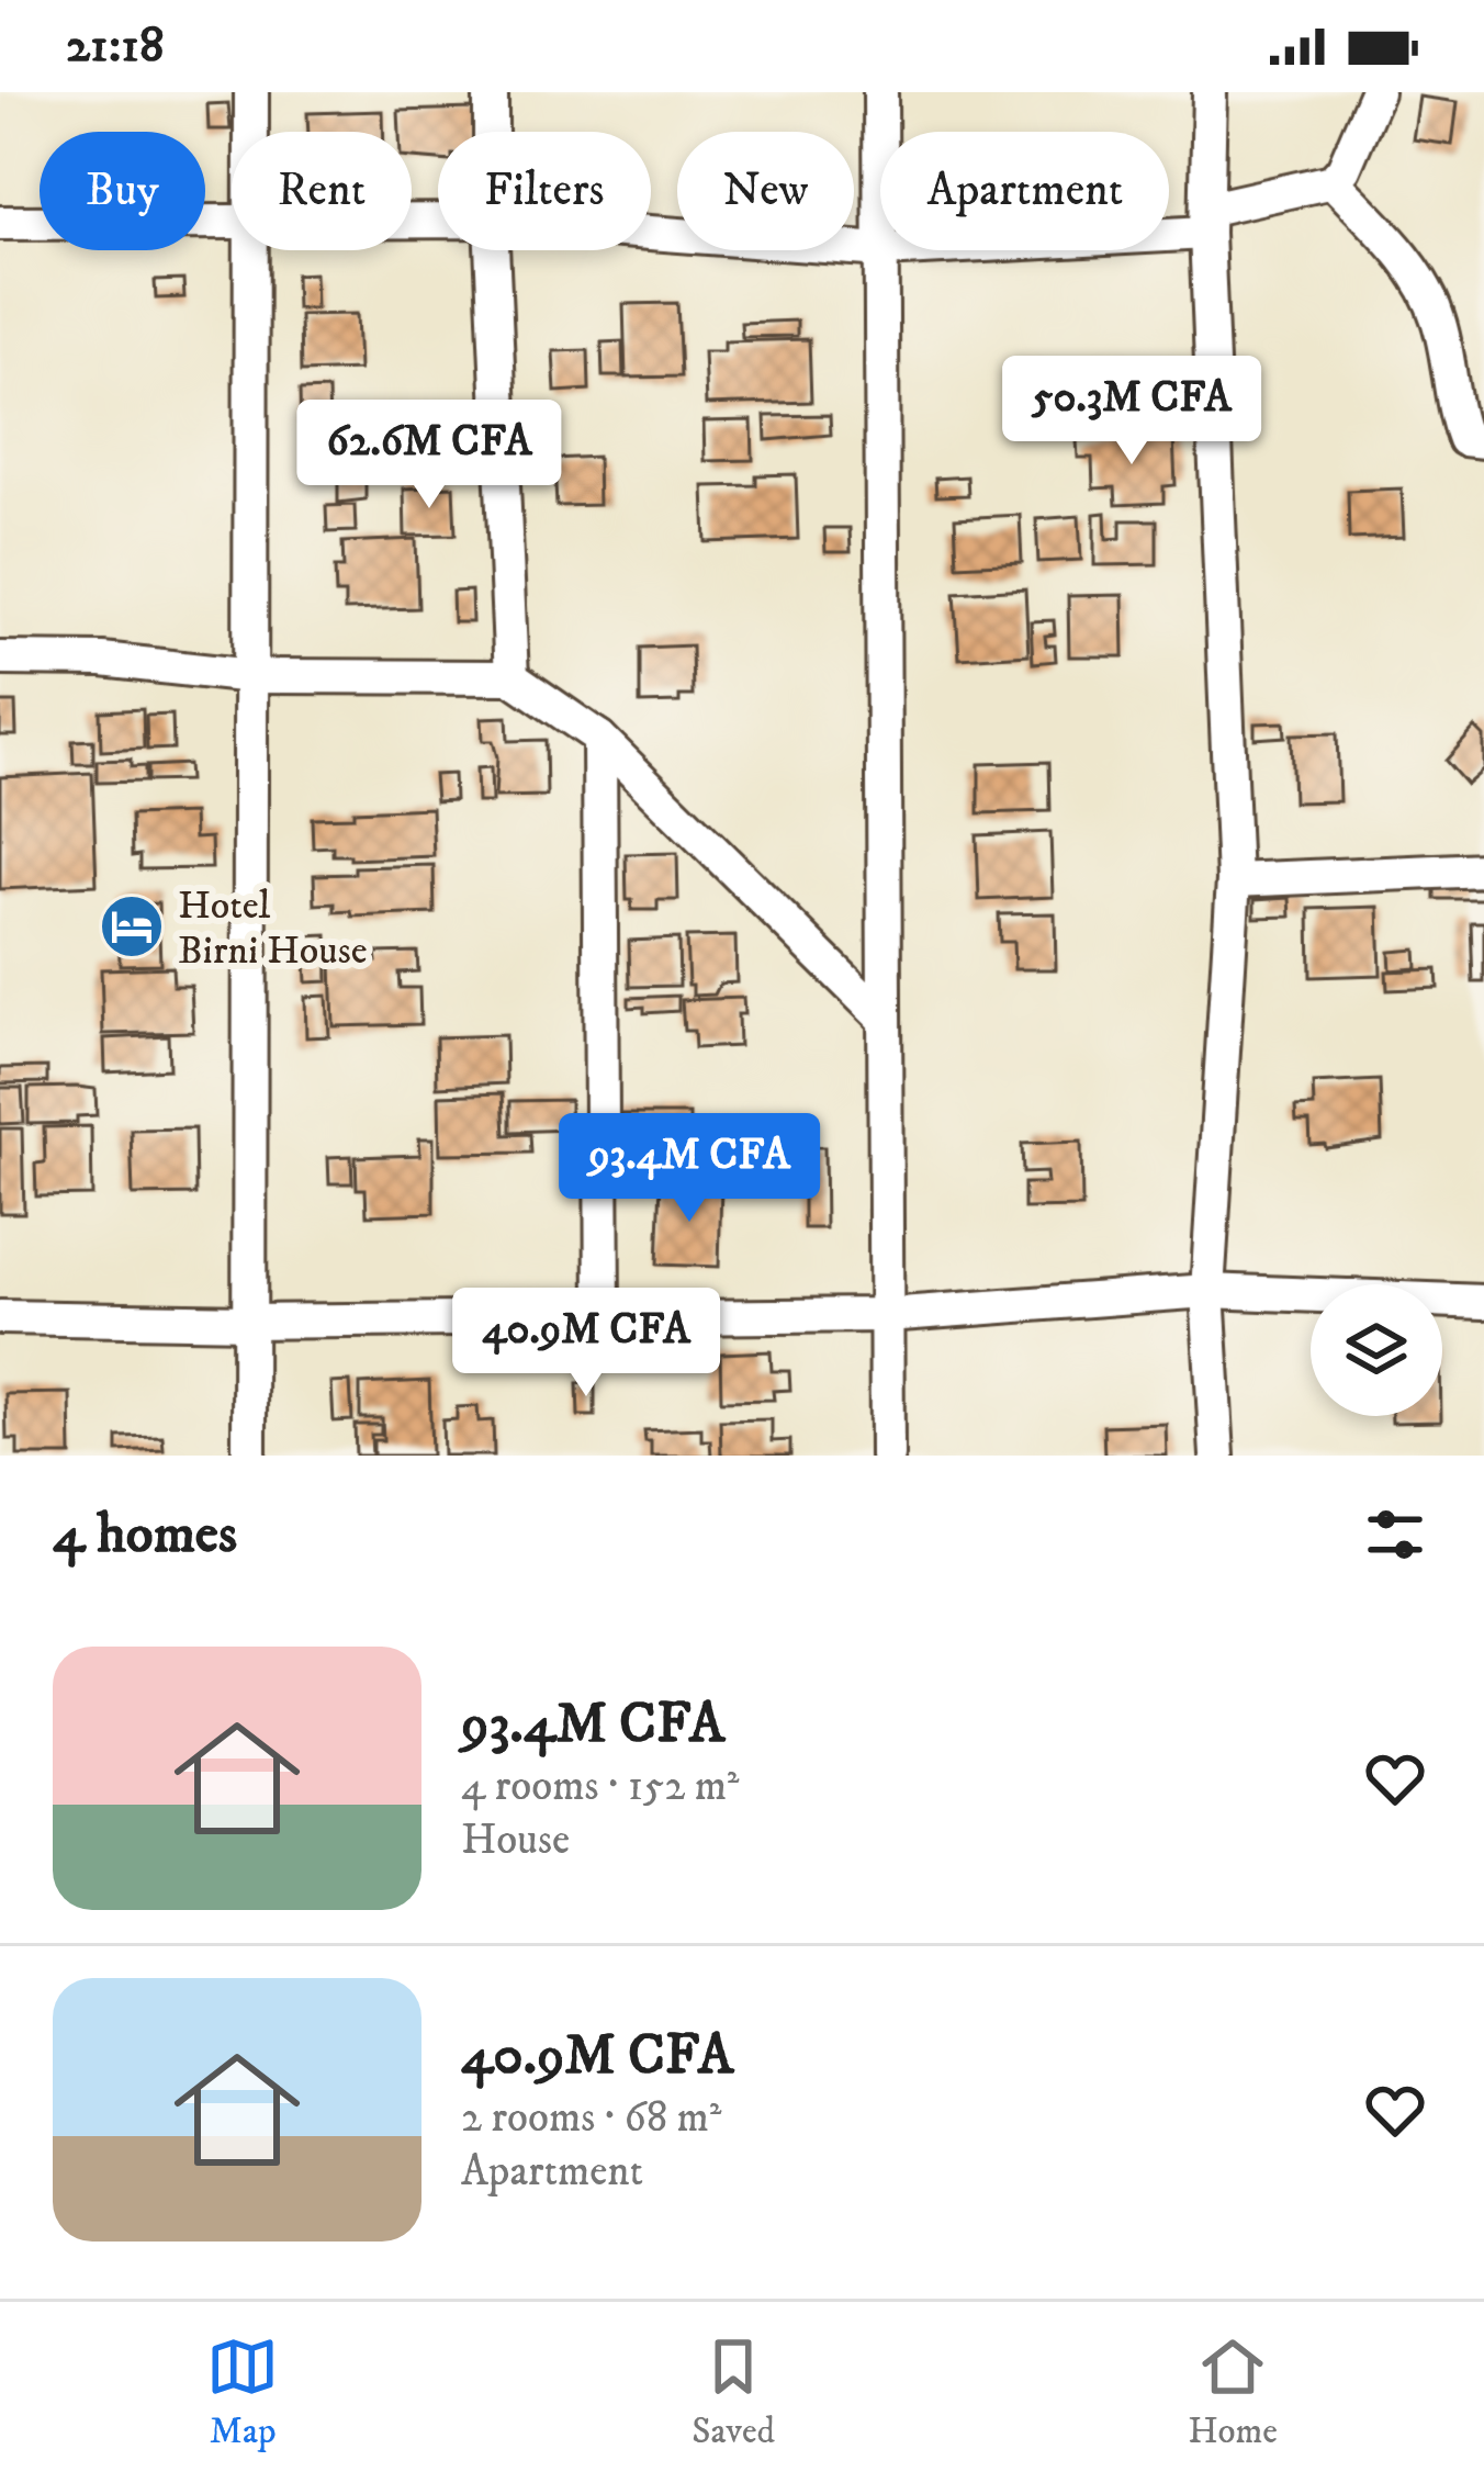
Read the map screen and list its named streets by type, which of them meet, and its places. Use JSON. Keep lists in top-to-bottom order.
{
  "places": {
    "hotel": ["Hotel Birni House"]
  },
  "page": {
    "status": "21:18",
    "chip": [
      "Buy",
      "Rent",
      "Filters",
      "New",
      "Apartment"
    ],
    "price": [
      "50.3M CFA",
      "62.6M CFA",
      "93.4M CFA",
      "40.9M CFA"
    ],
    "heading": "4 homes",
    "list": [
      {
        "name": "93.4M CFA",
        "note": "4 rooms · 152 m² · House"
      },
      {
        "name": "40.9M CFA",
        "note": "2 rooms · 68 m² · Apartment"
      }
    ],
    "tabs": ["Map", "Saved", "Home"]
  }
}
